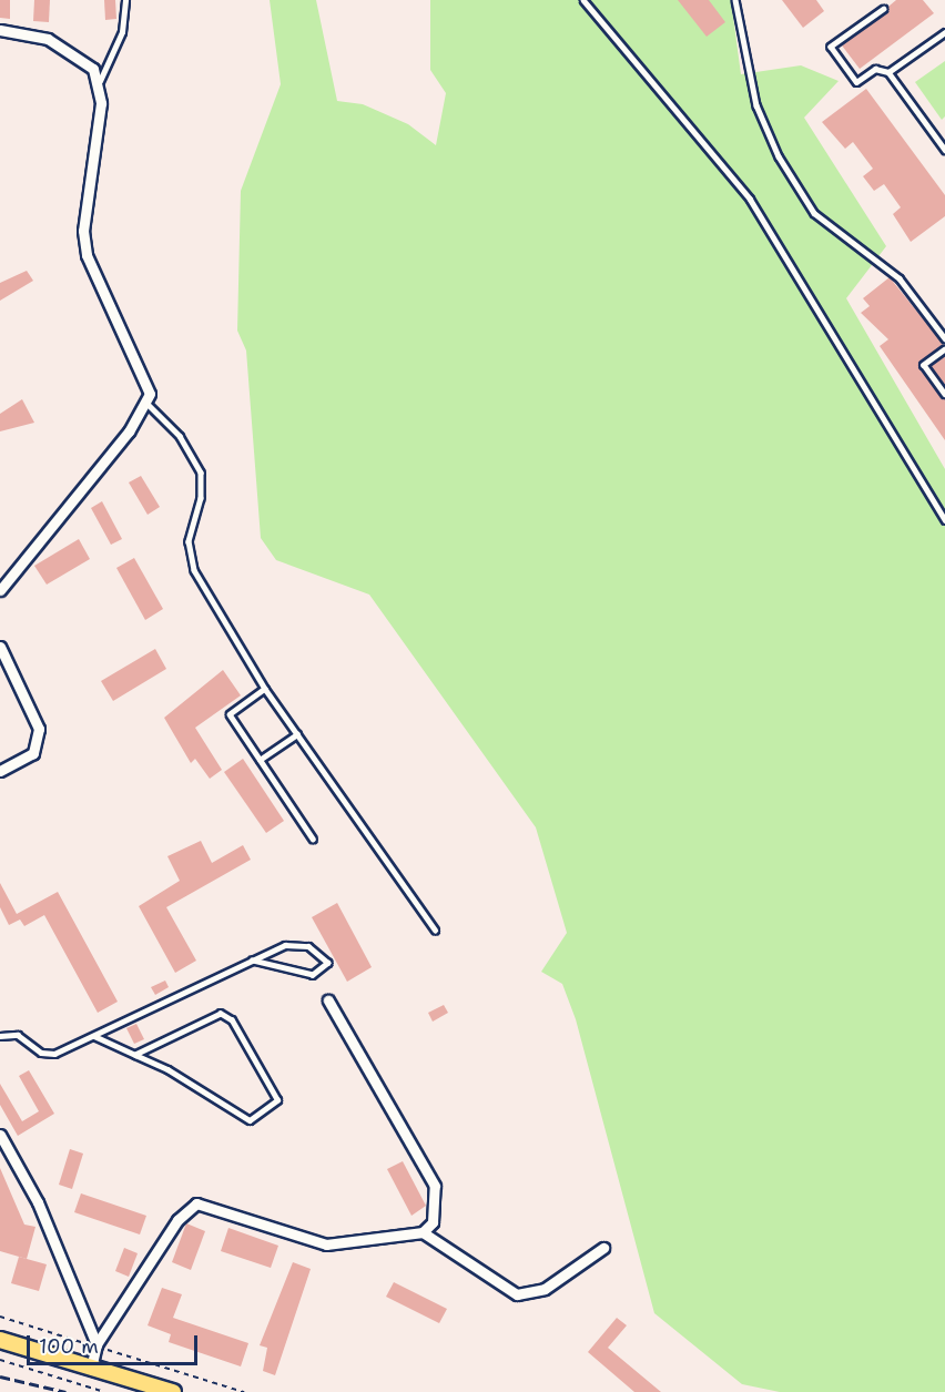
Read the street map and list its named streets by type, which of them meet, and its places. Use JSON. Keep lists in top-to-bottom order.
{
  "scale_bar": "100 m"
}
